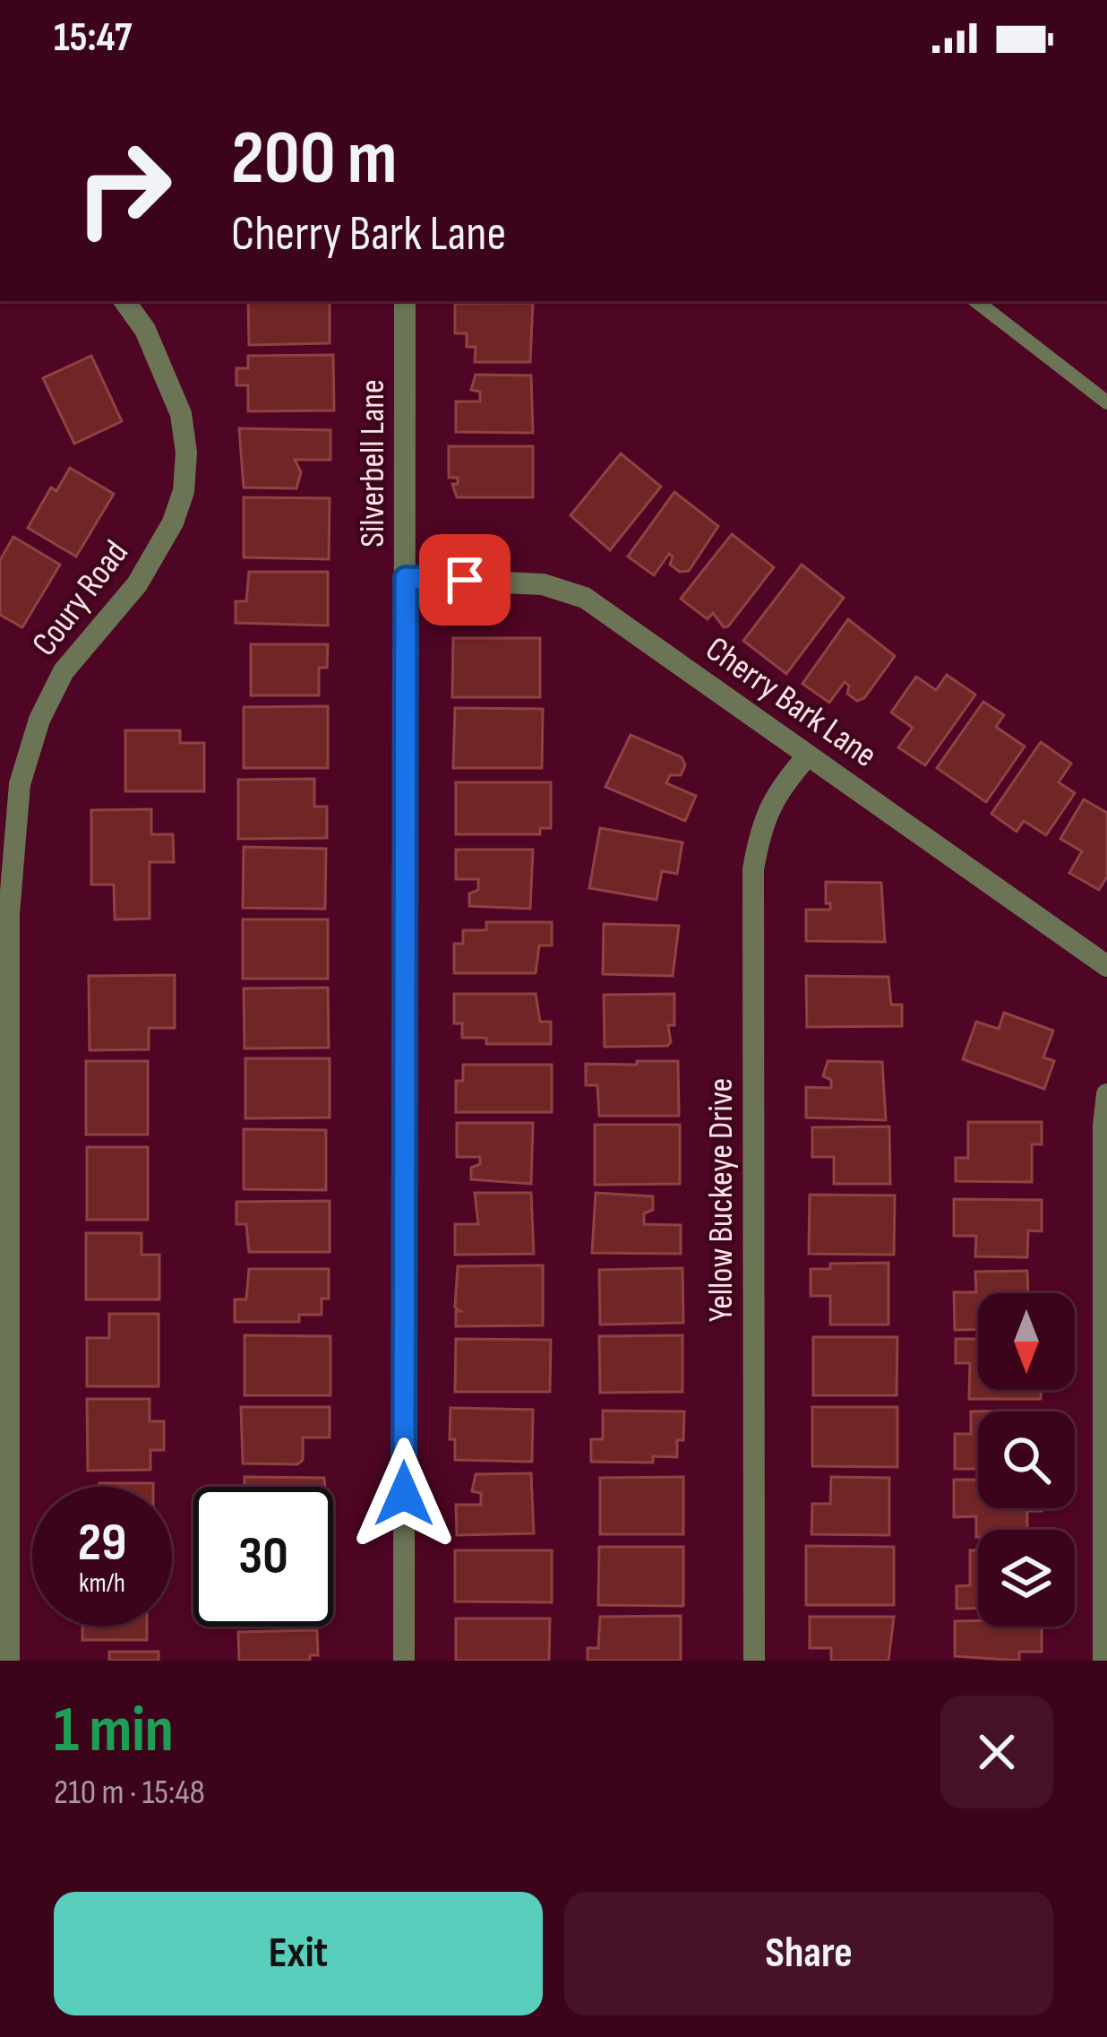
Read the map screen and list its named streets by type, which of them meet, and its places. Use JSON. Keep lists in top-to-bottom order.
{
  "streets": {
    "street": [
      "Silverbell Lane",
      "Coury Road",
      "Cherry Bark Lane",
      "Yellow Buckeye Drive"
    ]
  },
  "crossings": [
    ["Silverbell Lane", "Cherry Bark Lane"],
    ["Cherry Bark Lane", "Yellow Buckeye Drive"]
  ],
  "north": "bottom",
  "page": {
    "status": "15:47",
    "turn": ["200 m", "Cherry Bark Lane"],
    "speed": "29 km/h",
    "limit": "30",
    "heading": ["1 min", "210 m · 15:48"],
    "buttons": ["Exit", "Share"]
  }
}
